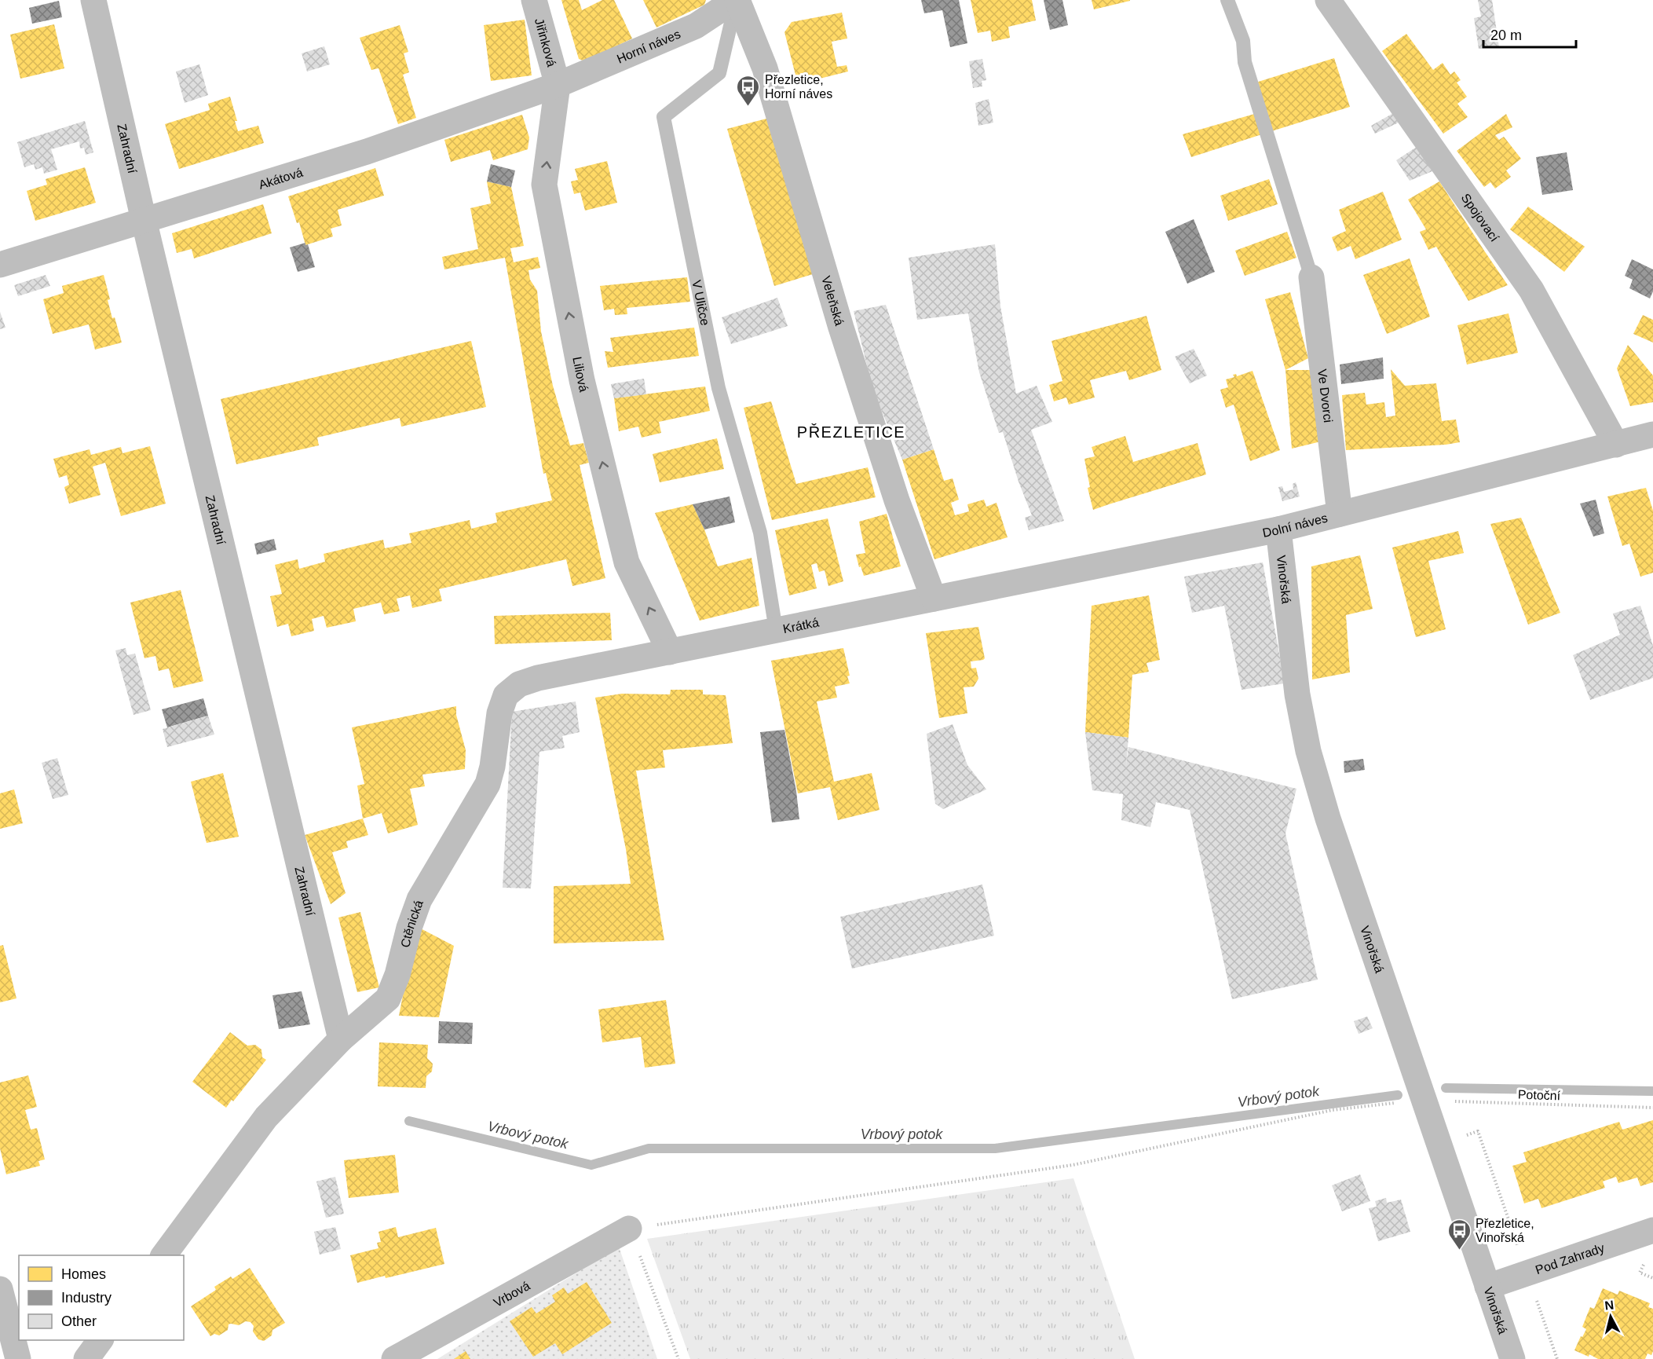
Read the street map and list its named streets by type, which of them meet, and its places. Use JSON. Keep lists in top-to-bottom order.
{
  "streets": {
    "street": [
      "Jiřinková",
      "Horní náves",
      "Zahradní",
      "Akátová",
      "Spojovací",
      "Veleňská",
      "Liliová",
      "Ve Dvorci",
      "Dolní náves",
      "Vinořská",
      "Krátká",
      "Ctěnická",
      "Pod Zahrady",
      "Vrbová"
    ],
    "lane": ["V Uličce"],
    "path": ["Potoční"]
  },
  "crossings": [
    ["Jiřinková", "Horní náves"],
    ["Jiřinková", "Akátová"],
    ["Jiřinková", "Liliová"],
    ["Horní náves", "Akátová"],
    ["Horní náves", "Veleňská"],
    ["Horní náves", "V Uličce"],
    ["Horní náves", "Liliová"],
    ["Zahradní", "Akátová"],
    ["Zahradní", "Ctěnická"],
    ["Akátová", "Liliová"],
    ["Spojovací", "Dolní náves"],
    ["Veleňská", "V Uličce"],
    ["Veleňská", "Dolní náves"],
    ["Veleňská", "Krátká"],
    ["V Uličce", "Krátká"],
    ["Liliová", "Krátká"],
    ["Liliová", "Ctěnická"],
    ["Ve Dvorci", "Dolní náves"],
    ["Dolní náves", "Vinořská"],
    ["Dolní náves", "Krátká"],
    ["Vinořská", "Potoční"],
    ["Vinořská", "Pod Zahrady"],
    ["Krátká", "Ctěnická"],
    ["Potoční", "Vrbová"]
  ],
  "one_way": ["Liliová"],
  "districts": ["PŘEZLETICE"],
  "water": ["Vrbový potok"],
  "places": {
    "bus stop": ["Přezletice, Horní náves", "Přezletice, Vinořská"]
  },
  "legend": ["Homes", "Industry", "Other"],
  "scale_bar": "20 m",
  "north": "top"
}
